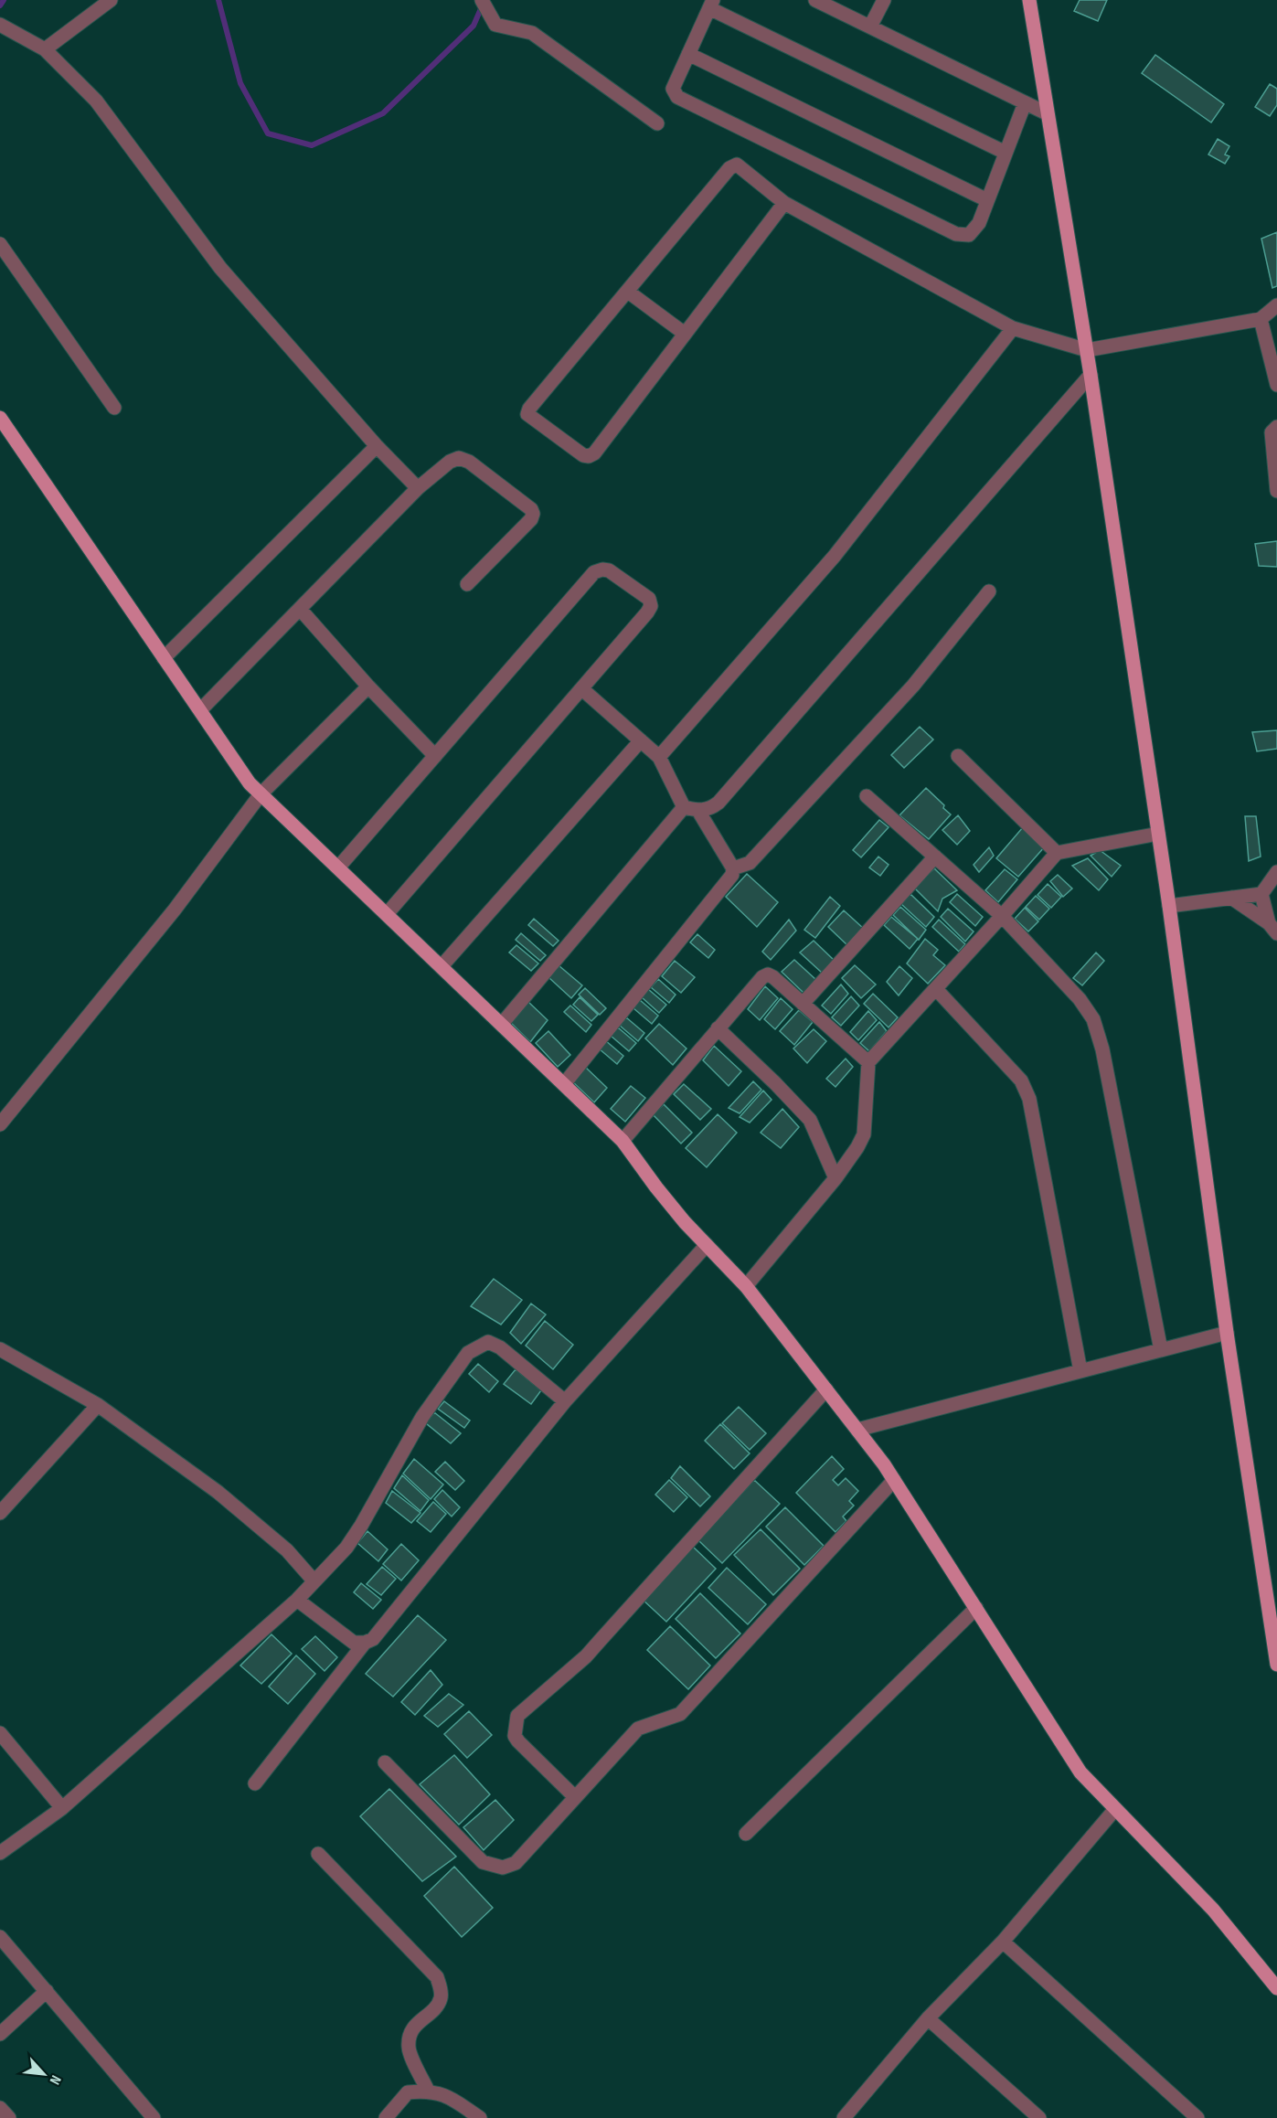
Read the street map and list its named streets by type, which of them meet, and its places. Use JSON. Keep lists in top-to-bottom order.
{
  "north": "bottom right"
}
